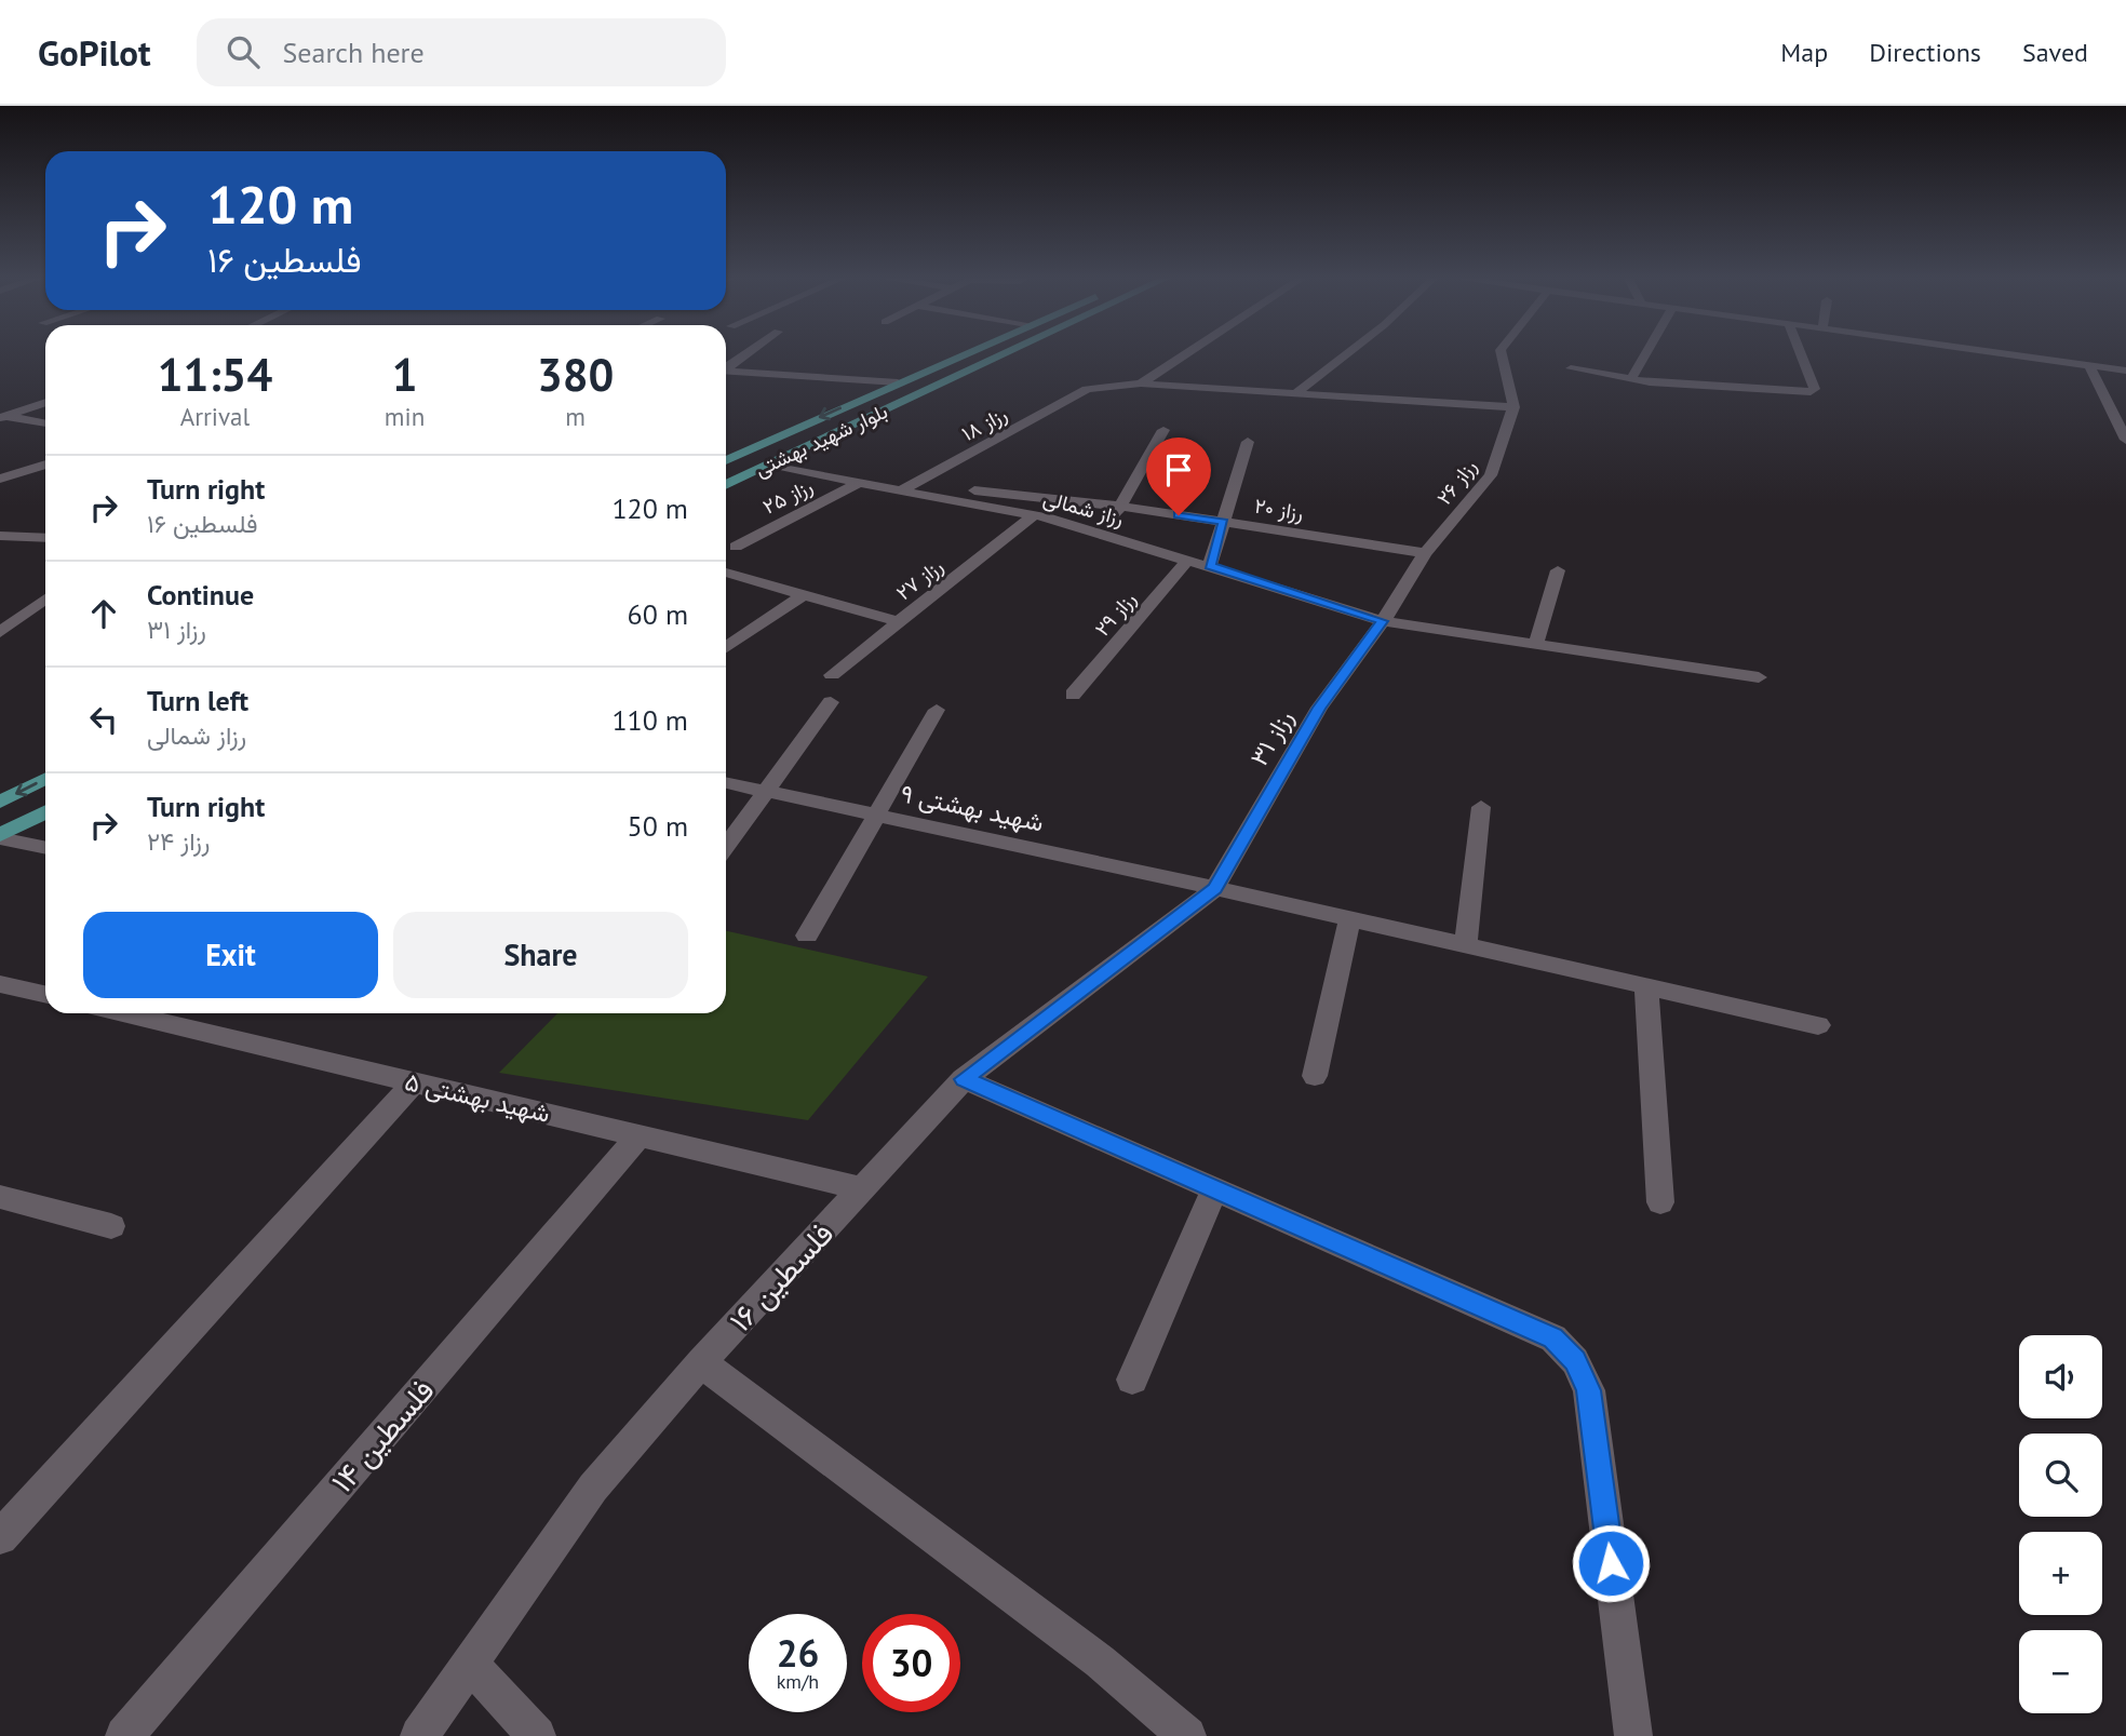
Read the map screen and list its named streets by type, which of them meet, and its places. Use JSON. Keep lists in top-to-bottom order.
{
  "streets": {
    "main road": ["بلوار شهید بهشتی"],
    "street": [
      "رزاز ۱۸",
      "رزاز ۲۶",
      "رزاز ۲۵",
      "رزاز شمالی",
      "رزاز ۲۰",
      "رزاز ۲۷",
      "رزاز ۲۹",
      "رزاز ۳۱",
      "شهید بهشتی ۹",
      "شهید بهشتی ۵",
      "فلسطین ۱۶",
      "فلسطین ۱۴"
    ]
  },
  "crossings": [
    ["رزاز ۱۸", "رزاز شمالی"],
    ["رزاز ۱۸", "رزاز ۲۰"],
    ["بلوار شهید بهشتی", "رزاز شمالی"],
    ["رزاز ۲۶", "رزاز شمالی"],
    ["رزاز ۲۶", "رزاز ۲۰"],
    ["رزاز ۲۶", "رزاز ۳۱"],
    ["رزاز ۲۵", "رزاز شمالی"],
    ["رزاز شمالی", "رزاز ۲۰"],
    ["رزاز شمالی", "رزاز ۲۷"],
    ["رزاز شمالی", "رزاز ۲۹"],
    ["رزاز شمالی", "رزاز ۳۱"],
    ["رزاز ۳۱", "شهید بهشتی ۹"],
    ["رزاز ۳۱", "فلسطین ۱۶"],
    ["شهید بهشتی ۹", "فلسطین ۱۶"],
    ["شهید بهشتی ۵", "فلسطین ۱۶"],
    ["شهید بهشتی ۵", "فلسطین ۱۴"]
  ],
  "page": {
    "header": "GoPilot",
    "search": "Search here",
    "nav": ["Map", "Directions", "Saved"],
    "turn": ["120 m", "فلسطین ۱۶"],
    "eta": [
      "11:54",
      "Arrival",
      "1",
      "min",
      "380",
      "m"
    ],
    "list": [
      {
        "name": "Turn right",
        "note": "فلسطین ۱۶",
        "value": "120 m"
      },
      {
        "name": "Continue",
        "note": "رزاز ۳۱",
        "value": "60 m"
      },
      {
        "name": "Turn left",
        "note": "رزاز شمالی",
        "value": "110 m"
      },
      {
        "name": "Turn right",
        "note": "رزاز ۲۴",
        "value": "50 m"
      }
    ],
    "buttons": ["Exit", "Share"],
    "map_buttons": ["+", "−"],
    "speed": "26 km/h",
    "limit": "30"
  }
}
